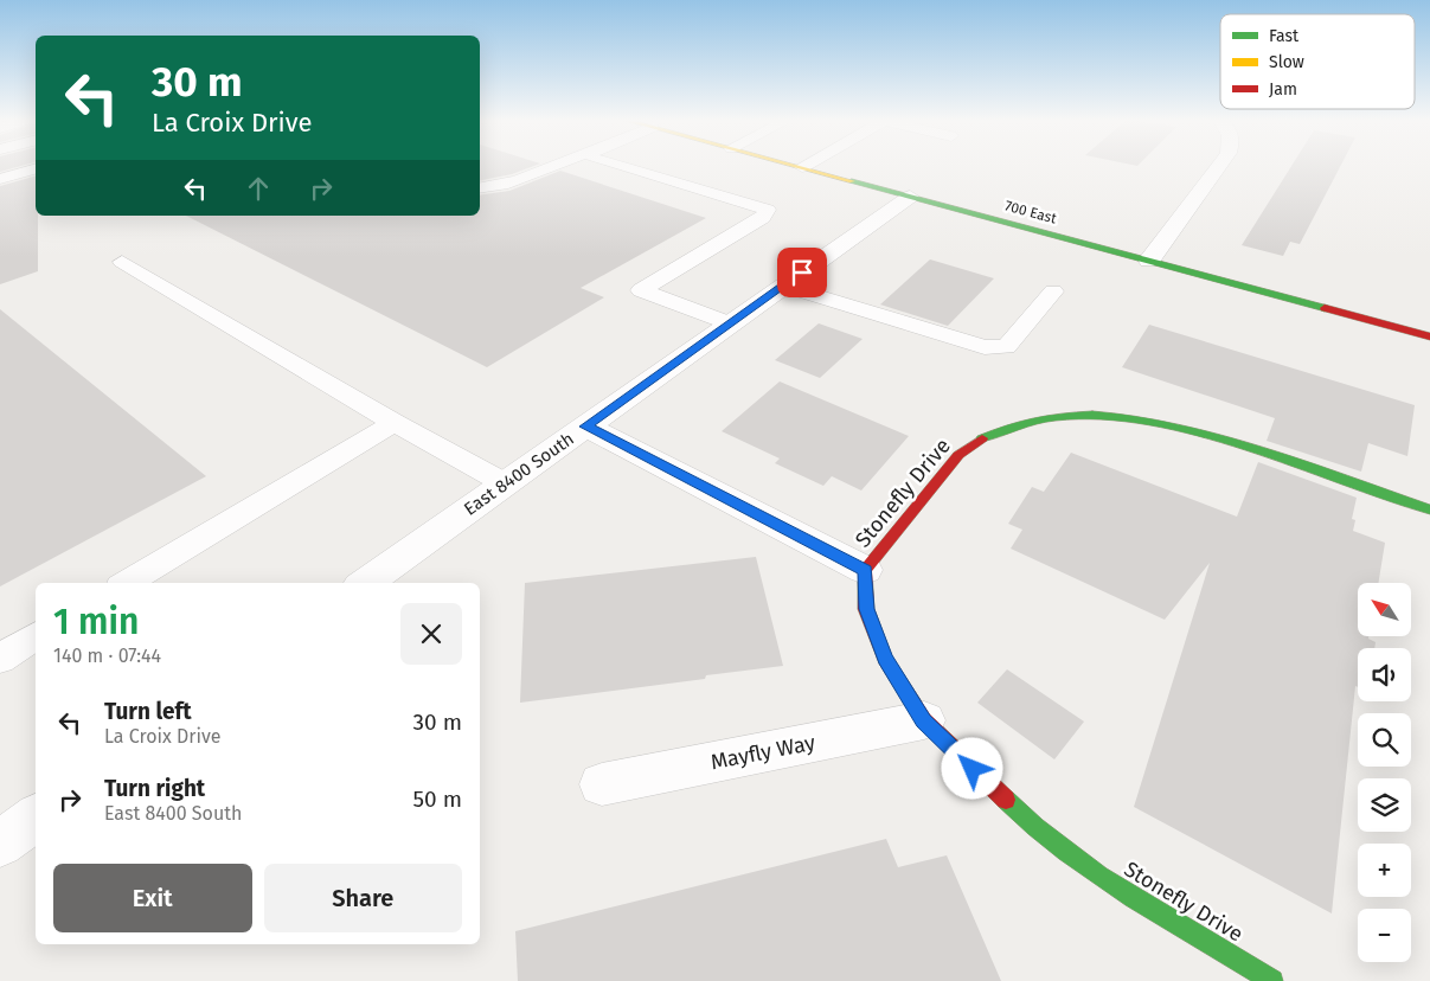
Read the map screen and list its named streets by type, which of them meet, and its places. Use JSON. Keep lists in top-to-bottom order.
{
  "streets": {
    "main road": ["700 East", "Stonefly Drive"],
    "street": ["East 8400 South", "Mayfly Way"]
  },
  "crossings": [
    ["700 East", "East 8400 South"],
    ["Stonefly Drive", "Mayfly Way"]
  ],
  "legend": ["Fast", "Slow", "Jam"],
  "north": "top left",
  "page": {
    "turn": ["30 m", "La Croix Drive"],
    "map_buttons": ["+", "−"],
    "heading": ["1 min", "140 m · 07:44"],
    "list": [
      {
        "name": "Turn left",
        "note": "La Croix Drive",
        "value": "30 m"
      },
      {
        "name": "Turn right",
        "note": "East 8400 South",
        "value": "50 m"
      }
    ],
    "buttons": ["Exit", "Share"]
  }
}
